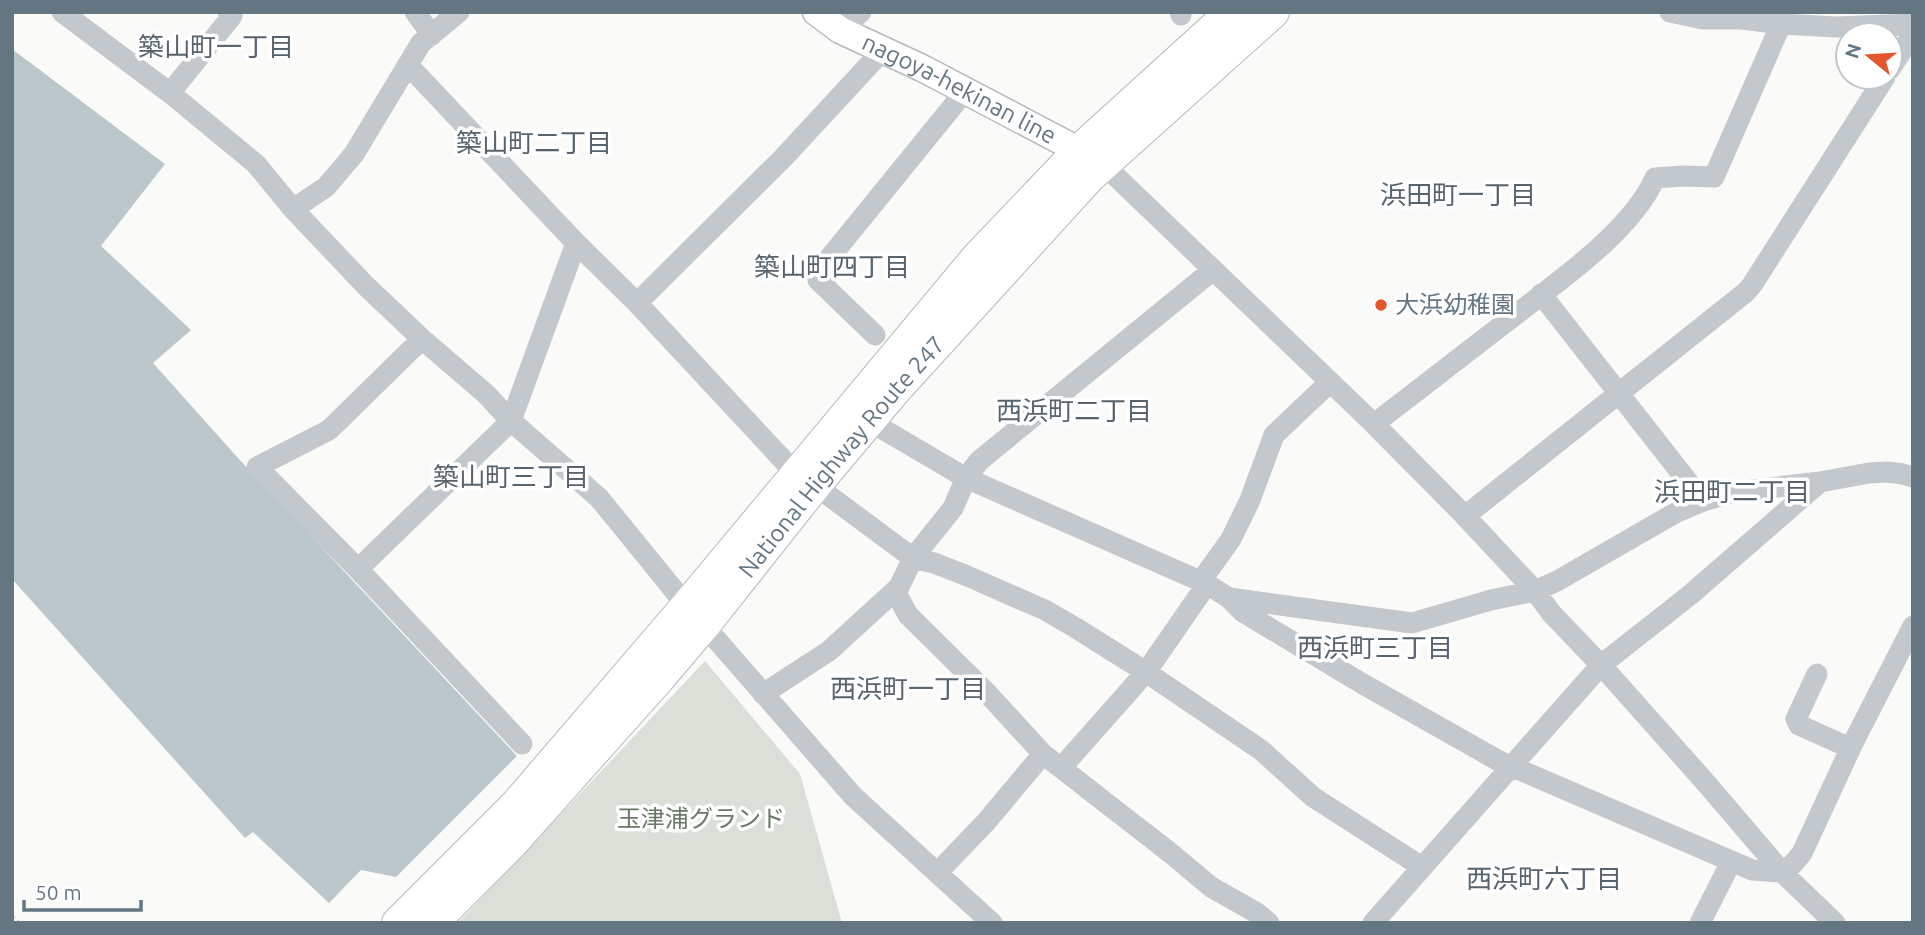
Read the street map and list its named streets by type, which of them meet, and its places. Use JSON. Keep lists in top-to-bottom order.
{
  "streets": {
    "highway": ["National Highway Route 247"],
    "main road": ["nagoya-hekinan line"]
  },
  "crossings": [
    ["nagoya-hekinan line", "National Highway Route 247"]
  ],
  "districts": [
    "築山町一丁目",
    "築山町二丁目",
    "浜田町一丁目",
    "築山町四丁目",
    "西浜町二丁目",
    "築山町三丁目",
    "浜田町二丁目",
    "西浜町三丁目",
    "西浜町一丁目",
    "西浜町六丁目"
  ],
  "parks": ["玉津浦グランド"],
  "places": ["大浜幼稚園"],
  "scale_bar": "50 m",
  "north": "left"
}
